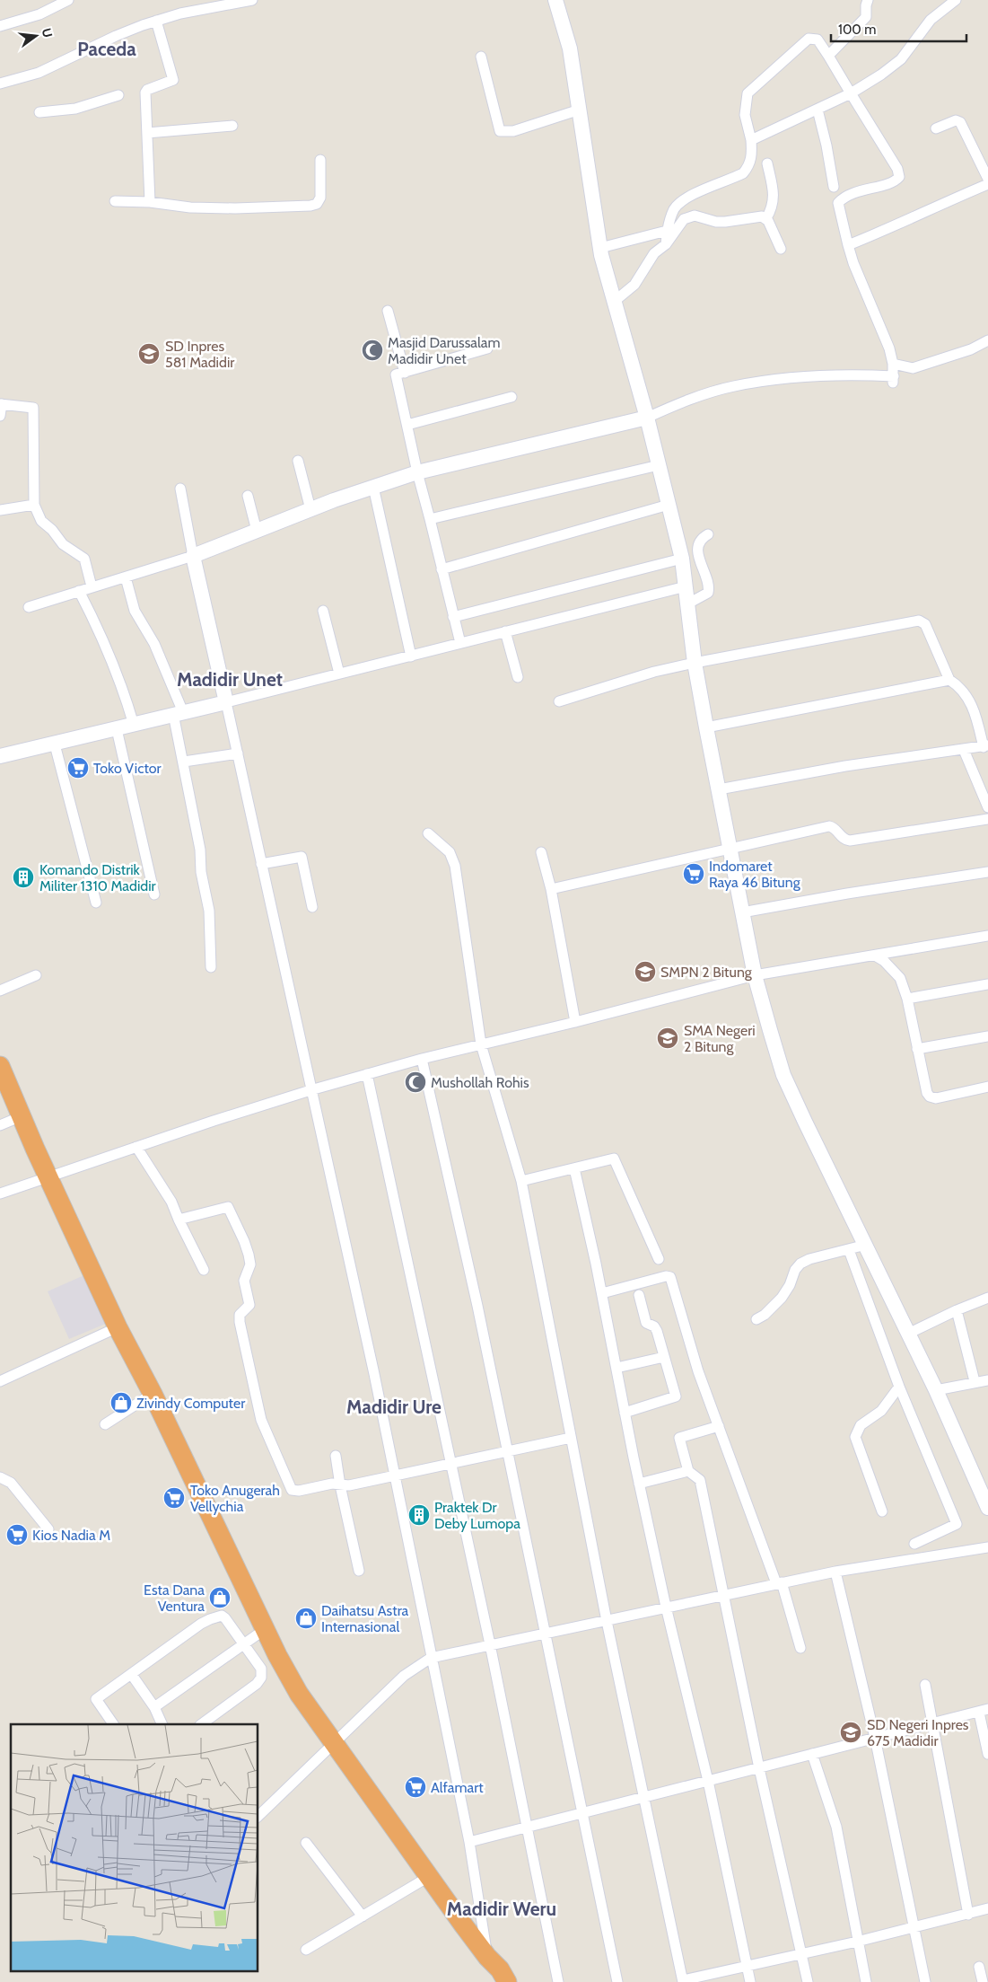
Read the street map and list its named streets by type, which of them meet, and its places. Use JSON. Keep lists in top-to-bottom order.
{
  "districts": [
    "Paceda",
    "Madidir Unet",
    "Madidir Ure",
    "Madidir Weru"
  ],
  "places": {
    "mosque": ["Masjid Darussalam Madidir Unet", "Mushollah Rohis"],
    "school or university": [
      "SD Inpres 581 Madidir",
      "SMPN 2 Bitung",
      "SMA Negeri 2 Bitung",
      "SD Negeri Inpres 675 Madidir"
    ],
    "supermarket": [
      "Toko Victor",
      "Indomaret Raya 46 Bitung",
      "Toko Anugerah Vellychia",
      "Kios Nadia M",
      "Alfamart"
    ],
    "building": ["Komando Distrik Militer 1310 Madidir", "Praktek Dr Deby Lumopa"],
    "shop": ["Zivindy Computer", "Esta Dana Ventura", "Daihatsu Astra Internasional"]
  },
  "scale_bar": "100 m",
  "north": "right"
}
